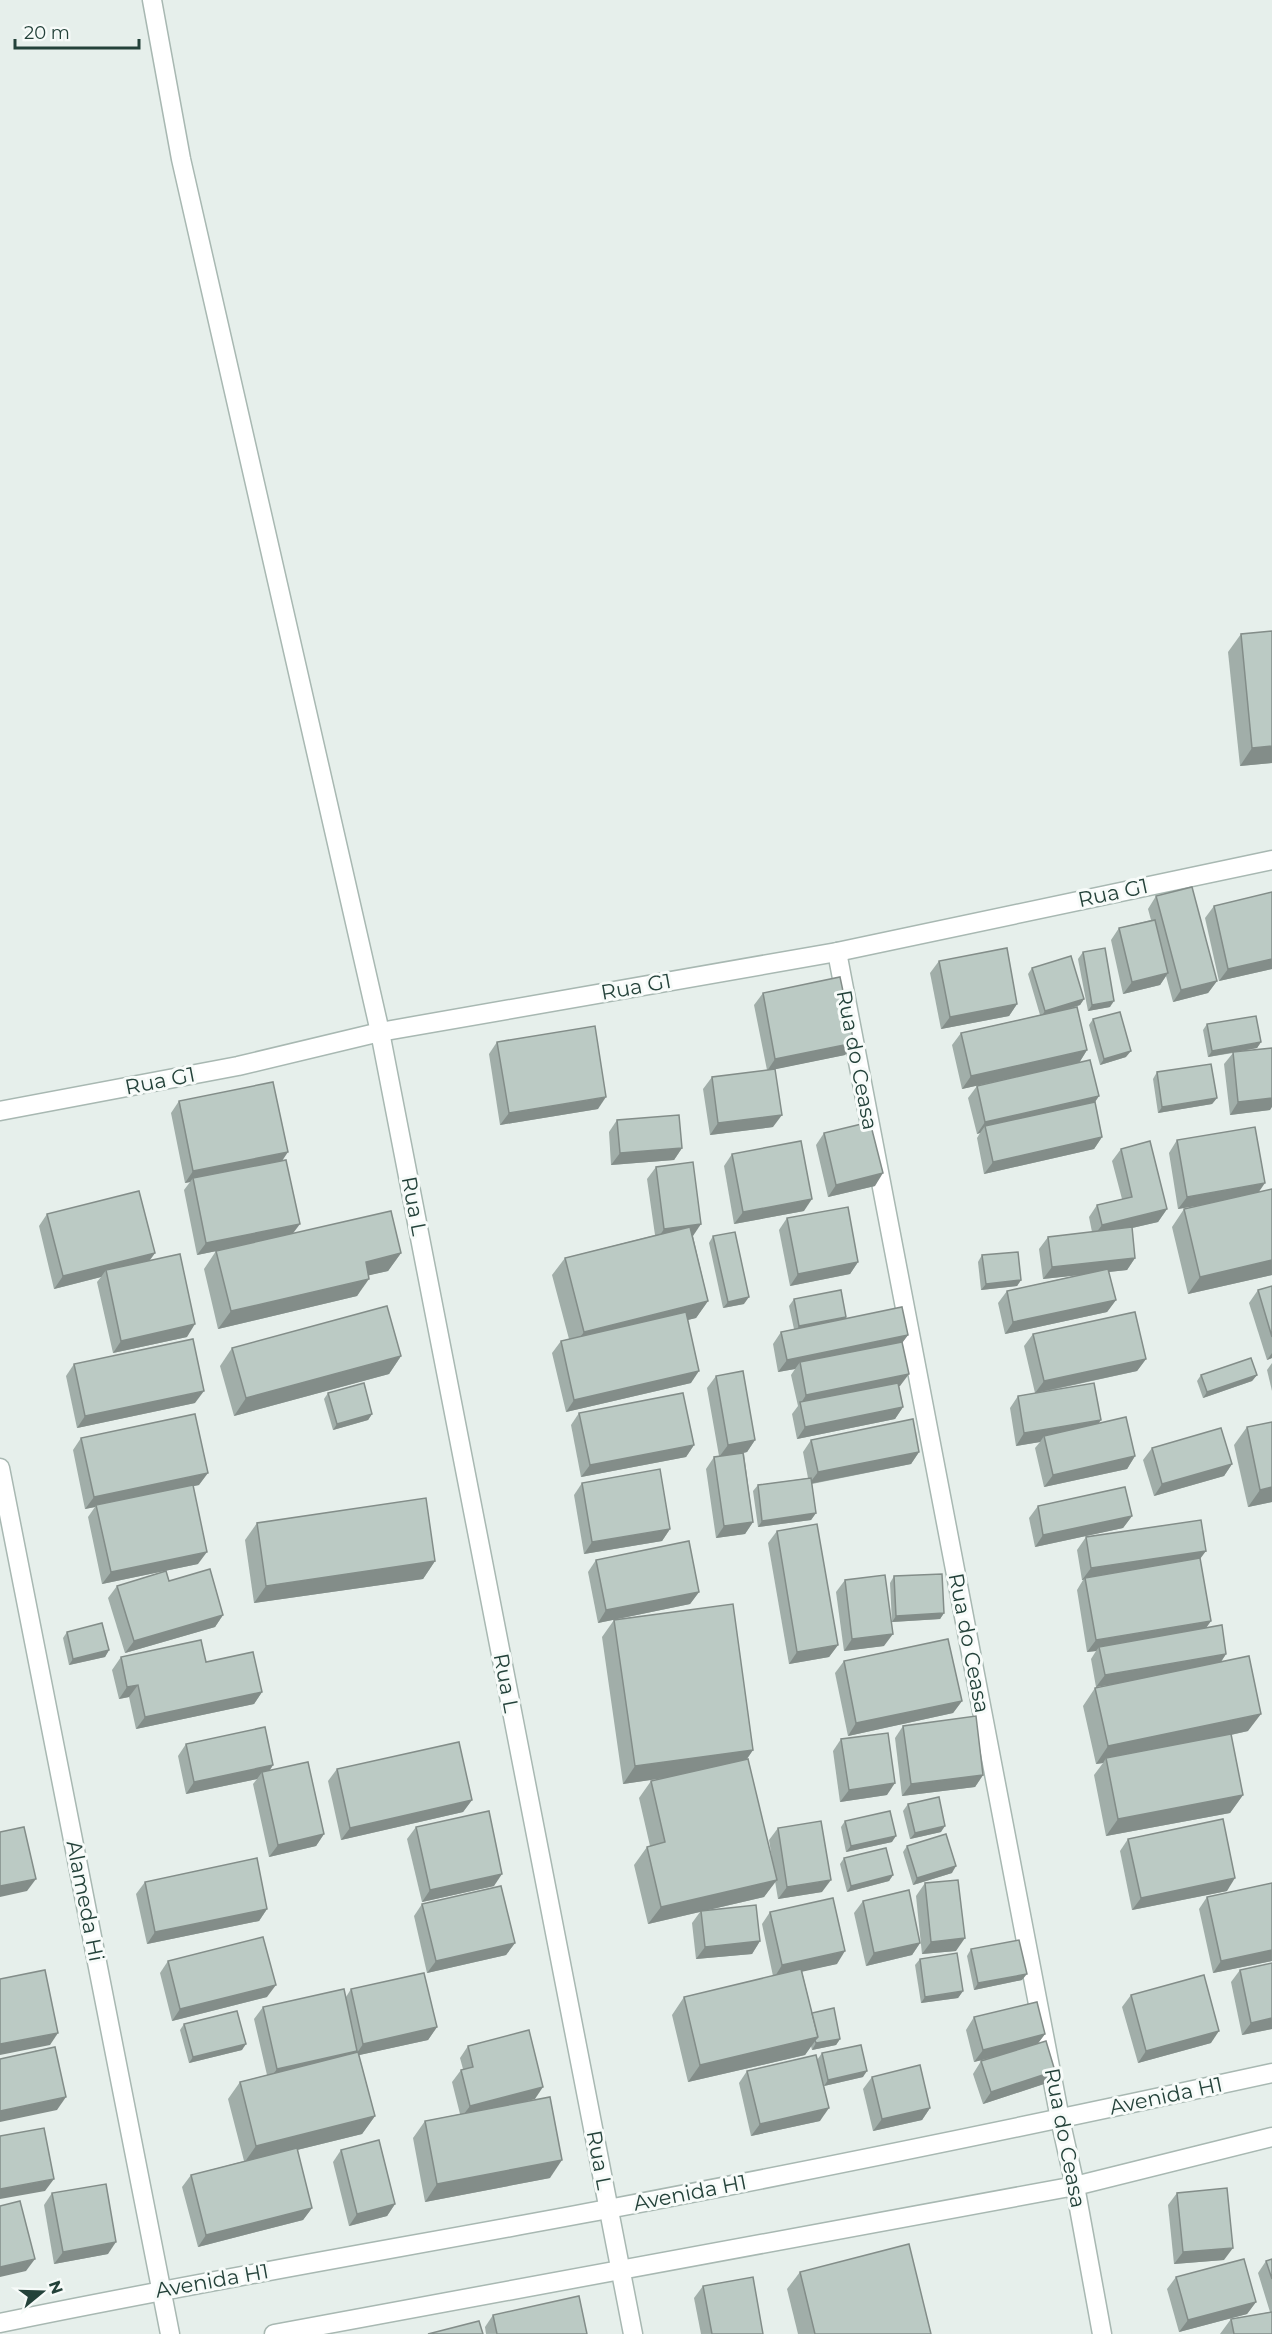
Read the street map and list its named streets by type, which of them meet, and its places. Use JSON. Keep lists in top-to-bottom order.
{
  "streets": {
    "street": [
      "Rua G1",
      "Rua do Ceasa",
      "Rua L",
      "Alameda Hi",
      "Avenida H1"
    ]
  },
  "crossings": [
    ["Rua G1", "Rua do Ceasa"],
    ["Rua G1", "Rua L"],
    ["Rua do Ceasa", "Avenida H1"],
    ["Rua L", "Avenida H1"],
    ["Alameda Hi", "Avenida H1"]
  ],
  "scale_bar": "20 m",
  "north": "right"
}
